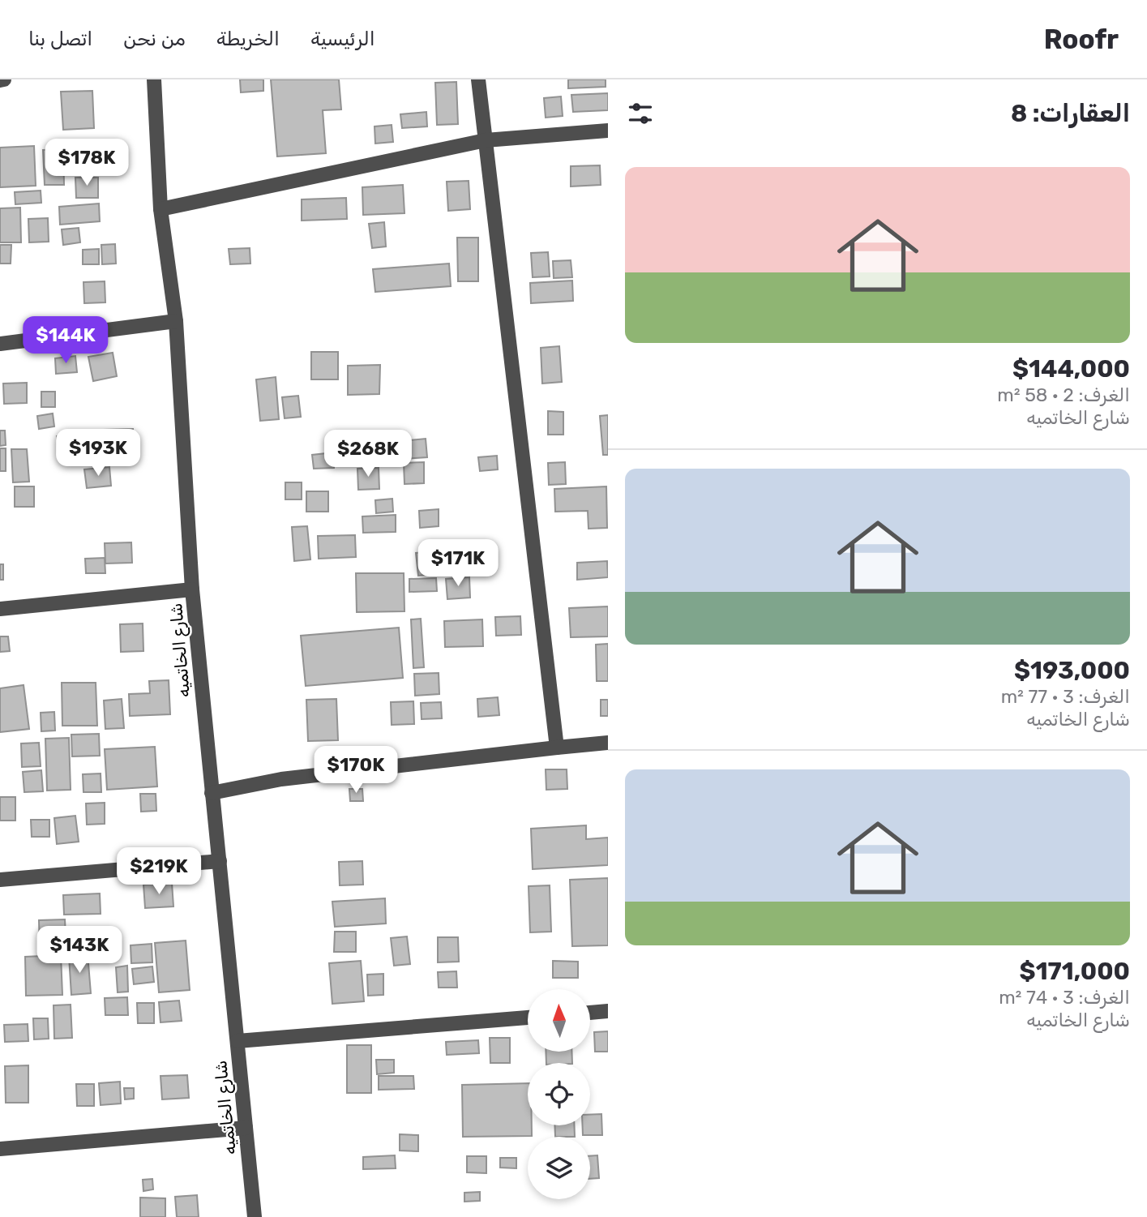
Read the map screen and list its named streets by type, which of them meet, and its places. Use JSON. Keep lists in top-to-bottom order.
{
  "streets": {
    "street": ["شارع الخاتميه"]
  },
  "north": "top",
  "page": {
    "header": "Roofr",
    "nav": [
      "الرئيسية",
      "الخريطة",
      "من نحن",
      "اتصل بنا"
    ],
    "heading": "العقارات: 8",
    "price": [
      "$178K",
      "$144K",
      "$193K",
      "$268K",
      "$171K",
      "$170K",
      "$219K",
      "$143K"
    ],
    "list": [
      {
        "name": "$144,000",
        "note": "الغرف: 2 · 58 m² · شارع الخاتميه"
      },
      {
        "name": "$193,000",
        "note": "الغرف: 3 · 77 m² · شارع الخاتميه"
      },
      {
        "name": "$171,000",
        "note": "الغرف: 3 · 74 m² · شارع الخاتميه"
      }
    ]
  }
}
